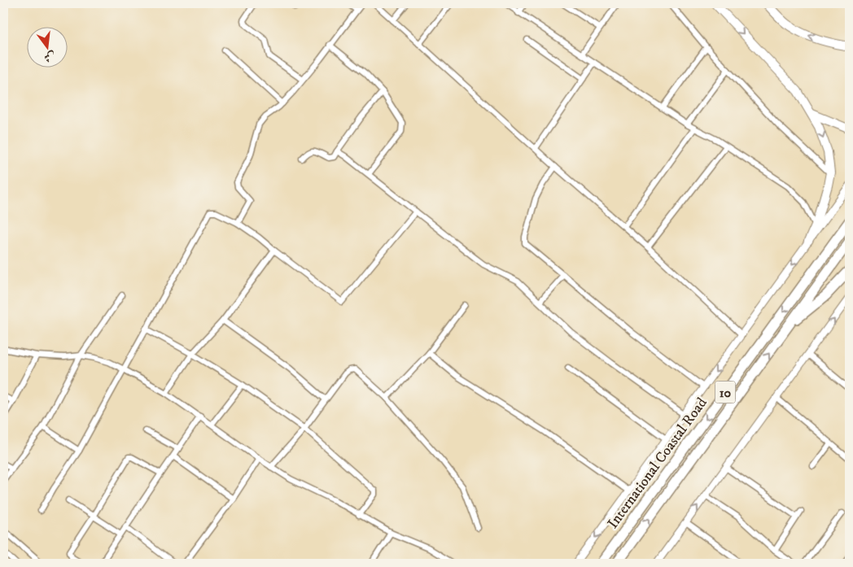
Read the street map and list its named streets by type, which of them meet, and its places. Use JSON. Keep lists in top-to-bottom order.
{
  "streets": {
    "highway": ["10", "International Coastal Road"]
  },
  "north": "bottom"
}
